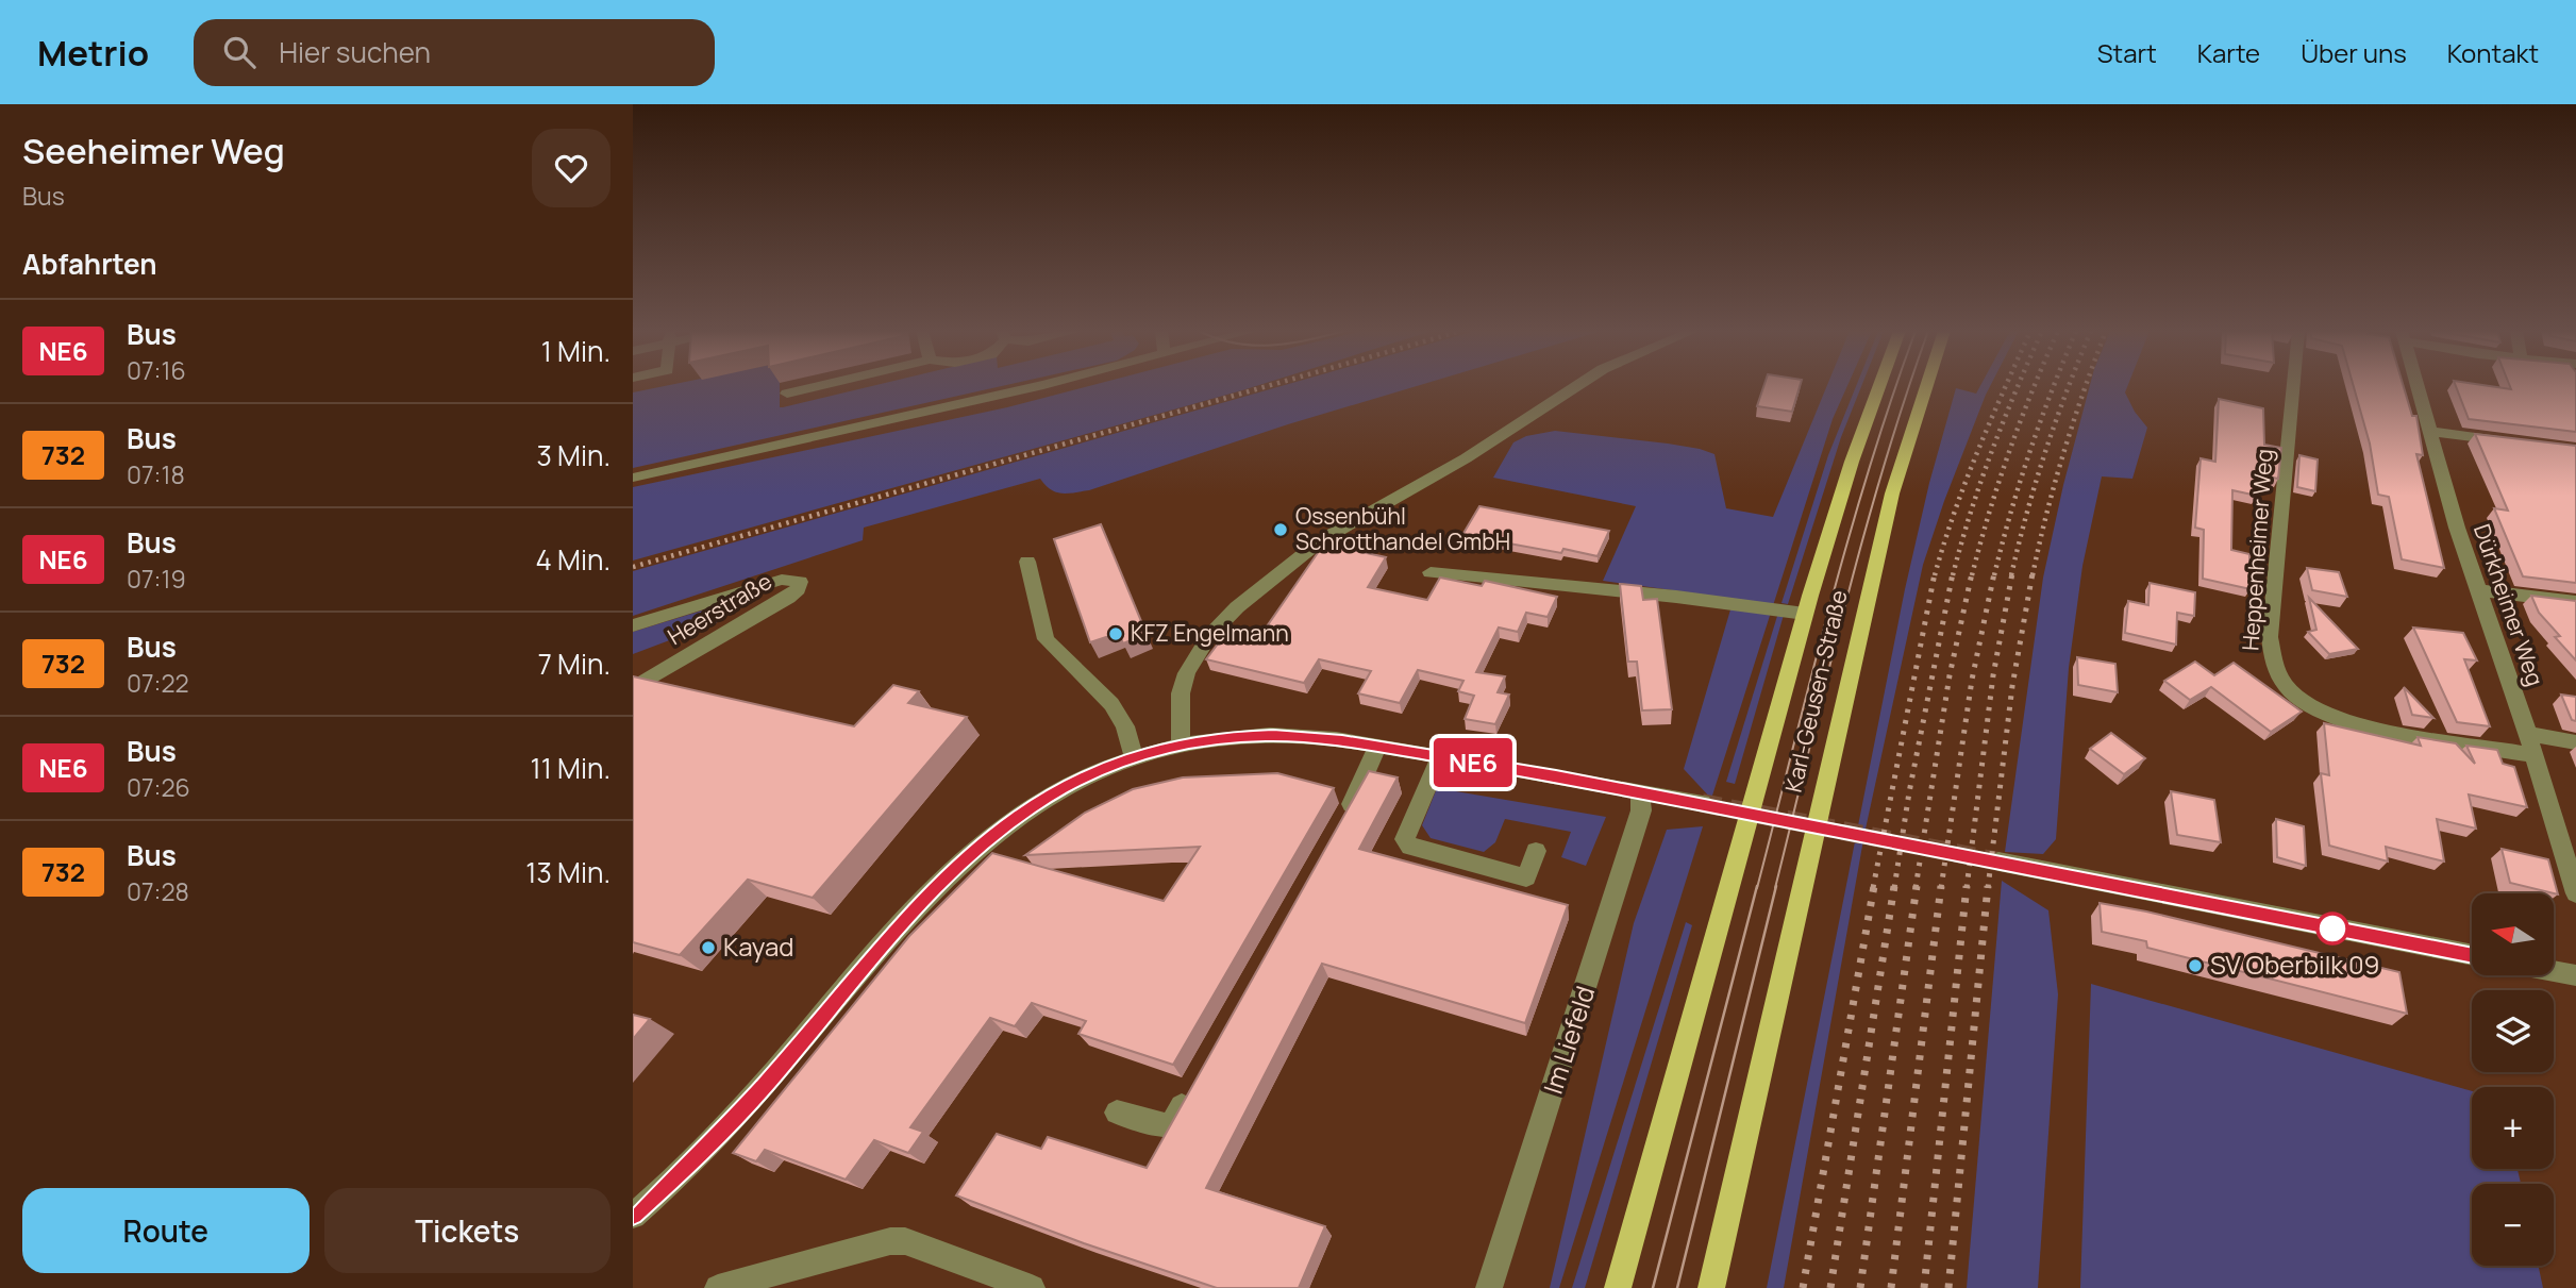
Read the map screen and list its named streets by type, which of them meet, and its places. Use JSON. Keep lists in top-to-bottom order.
{
  "streets": {
    "main road": ["Karl-Geusen-Straße"],
    "street": [
      "Heppenheimer Weg",
      "Dürkheimer Weg",
      "Heerstraße",
      "Im Liefeld"
    ]
  },
  "crossings": [
    ["Heppenheimer Weg", "Dürkheimer Weg"]
  ],
  "places": [
    "Ossenbühl Schrotthandel GmbH",
    "KFZ Engelmann",
    "Kayad",
    "SV Oberbilk 09"
  ],
  "lines": ["bus line NE6"],
  "north": "left",
  "page": {
    "header": "Metrio",
    "search": "Hier suchen",
    "nav": [
      "Start",
      "Karte",
      "Über uns",
      "Kontakt"
    ],
    "heading": [
      ["Seeheimer Weg", "Bus"],
      "Abfahrten"
    ],
    "on_map": "NE6",
    "list": [
      {
        "mark": "NE6",
        "name": "Bus",
        "note": "07:16",
        "value": "1 Min."
      },
      {
        "mark": "732",
        "name": "Bus",
        "note": "07:18",
        "value": "3 Min."
      },
      {
        "mark": "NE6",
        "name": "Bus",
        "note": "07:19",
        "value": "4 Min."
      },
      {
        "mark": "732",
        "name": "Bus",
        "note": "07:22",
        "value": "7 Min."
      },
      {
        "mark": "NE6",
        "name": "Bus",
        "note": "07:26",
        "value": "11 Min."
      },
      {
        "mark": "732",
        "name": "Bus",
        "note": "07:28",
        "value": "13 Min."
      }
    ],
    "map_buttons": ["+", "−"],
    "buttons": ["Route", "Tickets"]
  }
}
